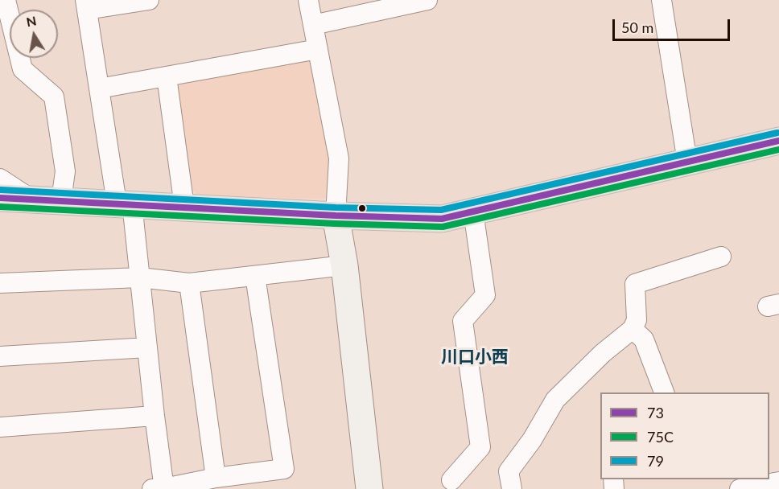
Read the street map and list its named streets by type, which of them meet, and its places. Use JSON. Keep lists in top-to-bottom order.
{
  "districts": ["川口小西"],
  "lines": ["transit line 79", "transit line 73", "transit line 75C"],
  "legend": ["73", "75C", "79"],
  "scale_bar": "50 m",
  "north": "top"
}
